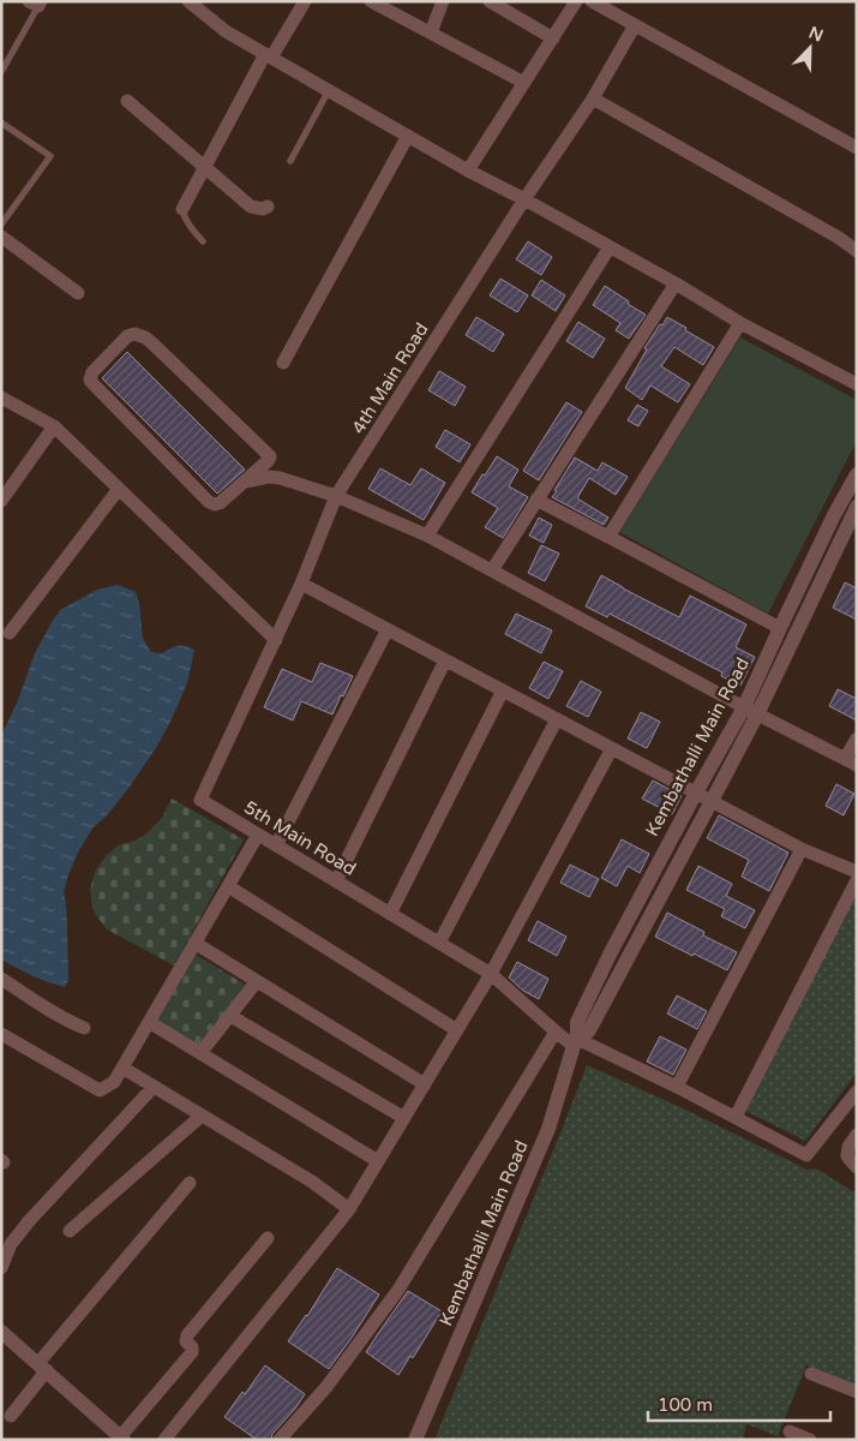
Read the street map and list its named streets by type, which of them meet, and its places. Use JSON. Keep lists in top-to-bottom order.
{
  "streets": {
    "street": ["4th Main Road", "Kembathalli Main Road", "5th Main Road"]
  },
  "crossings": [
    ["4th Main Road", "5th Main Road"],
    ["Kembathalli Main Road", "5th Main Road"]
  ],
  "scale_bar": "100 m",
  "north": "top right"
}
